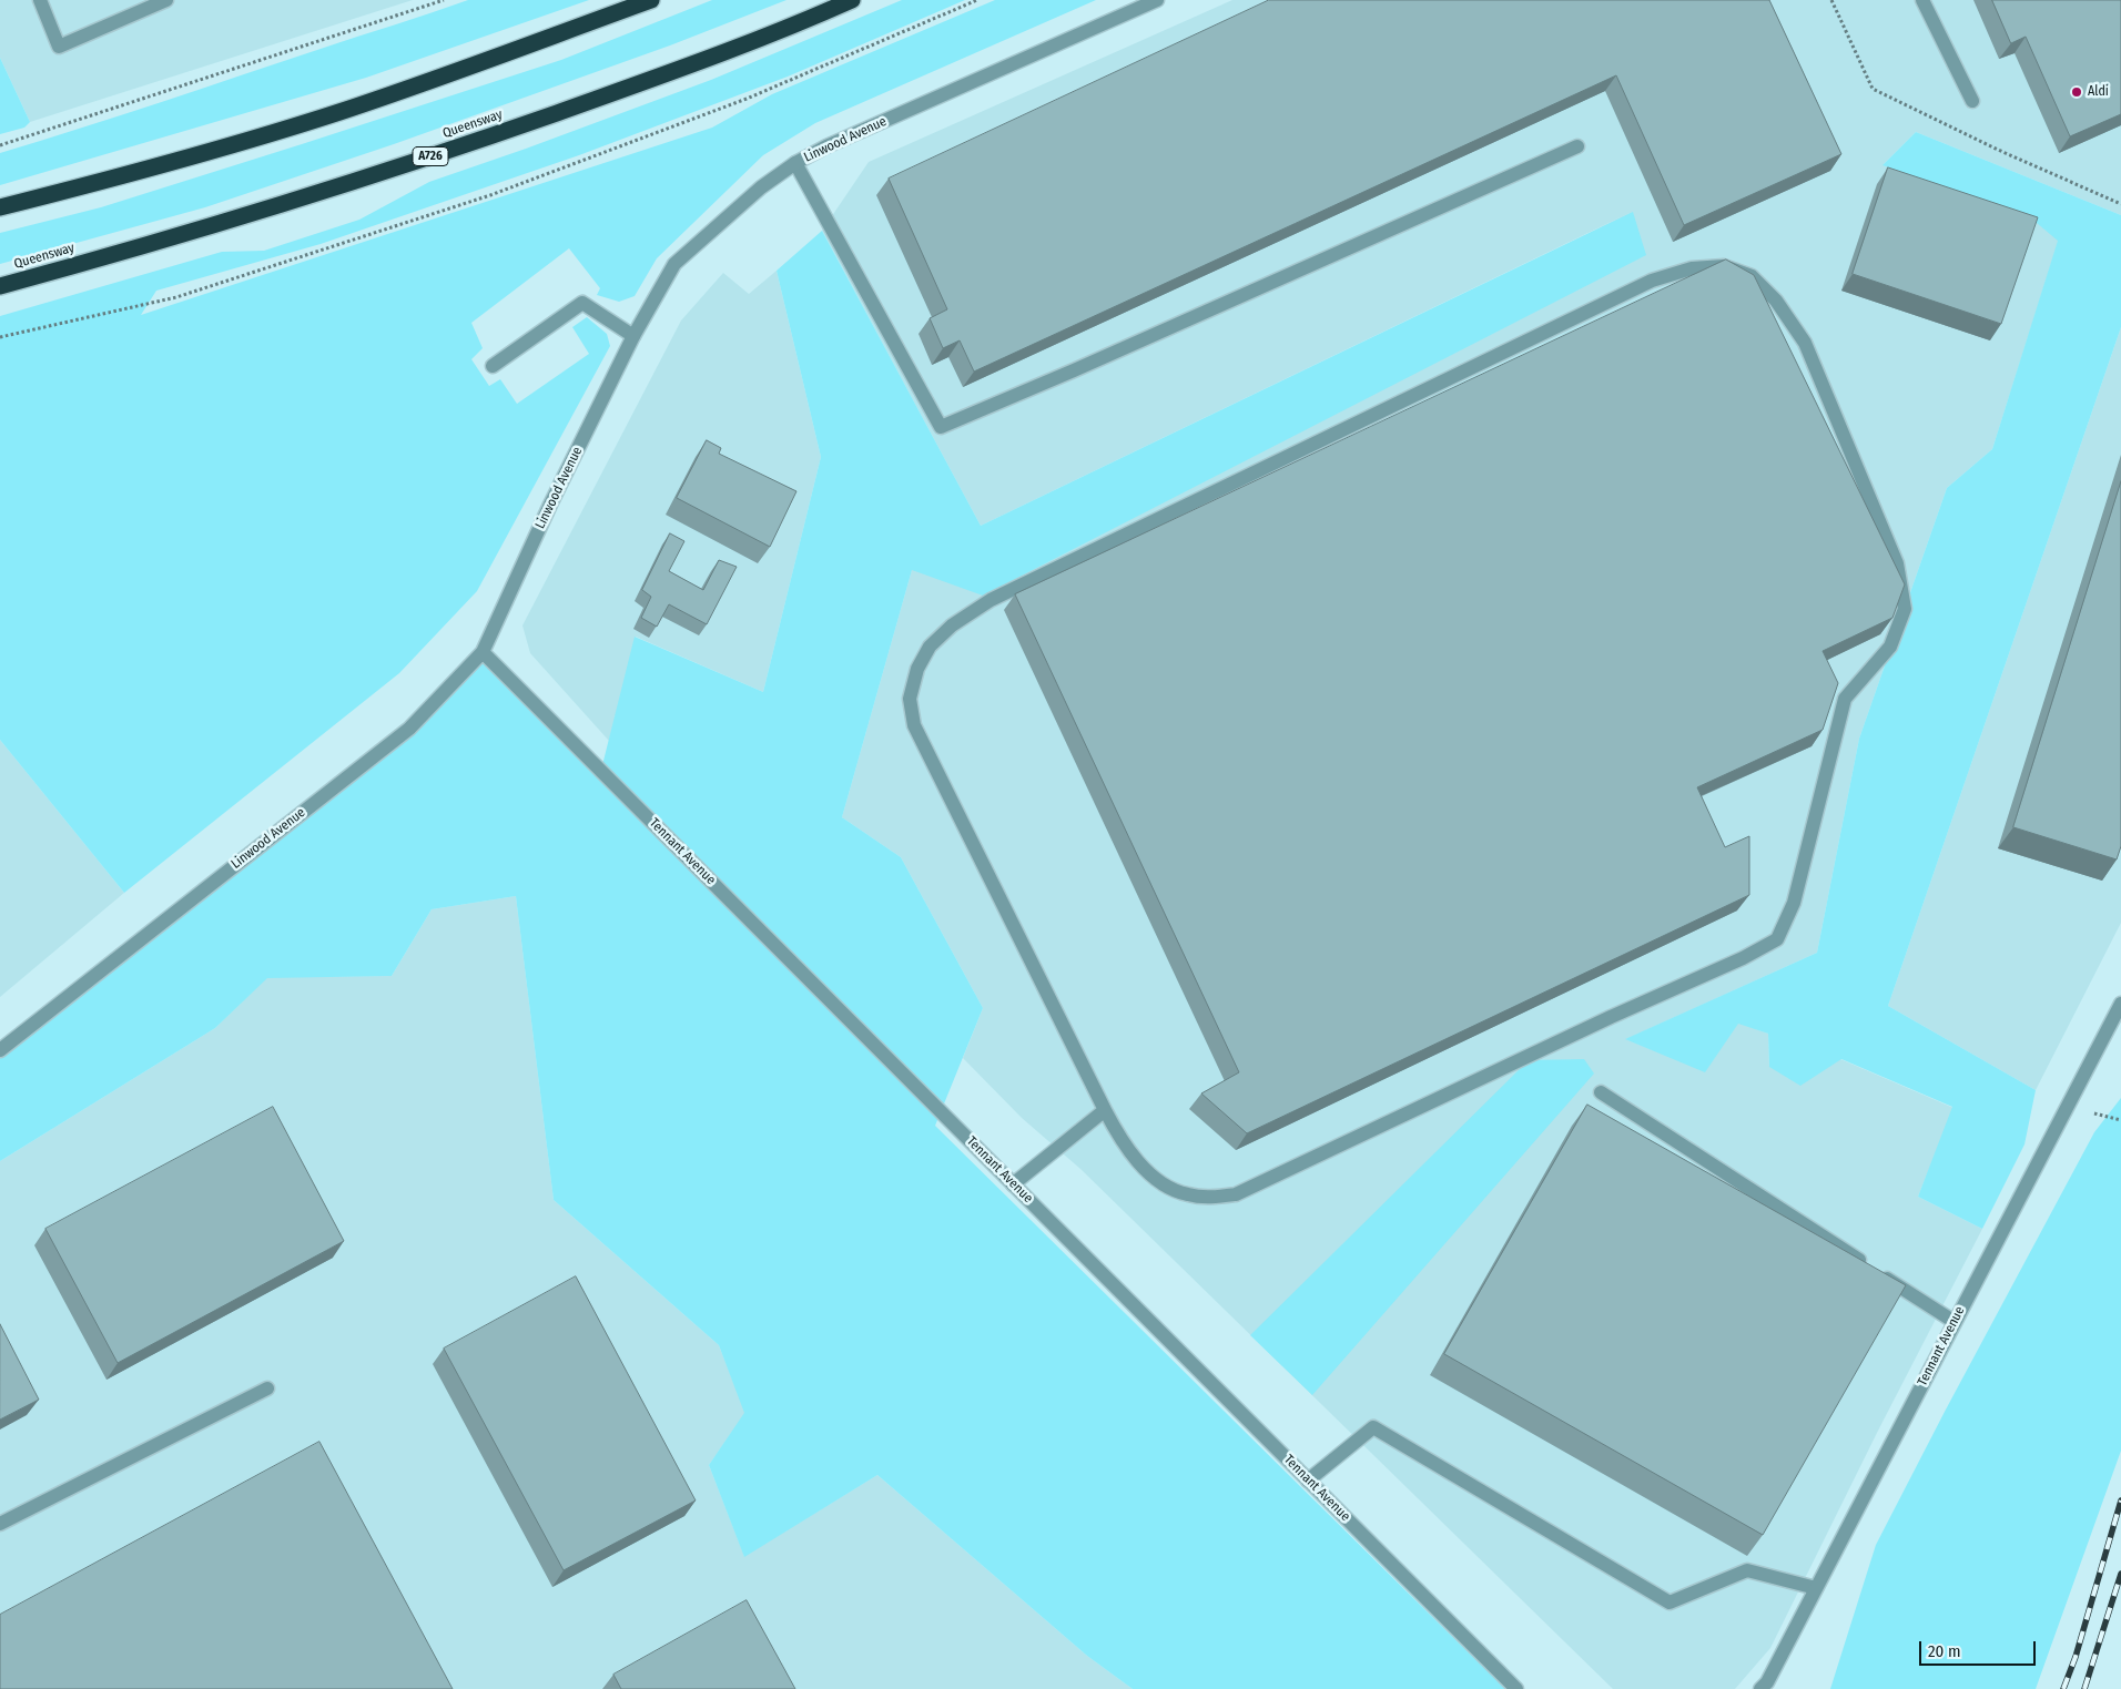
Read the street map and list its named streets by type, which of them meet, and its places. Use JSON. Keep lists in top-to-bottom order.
{
  "streets": {
    "highway": ["Queensway", "A726"],
    "street": ["Linwood Avenue", "Tennant Avenue"]
  },
  "crossings": [
    ["Linwood Avenue", "Tennant Avenue"]
  ],
  "places": ["Aldi"],
  "scale_bar": "20 m"
}
